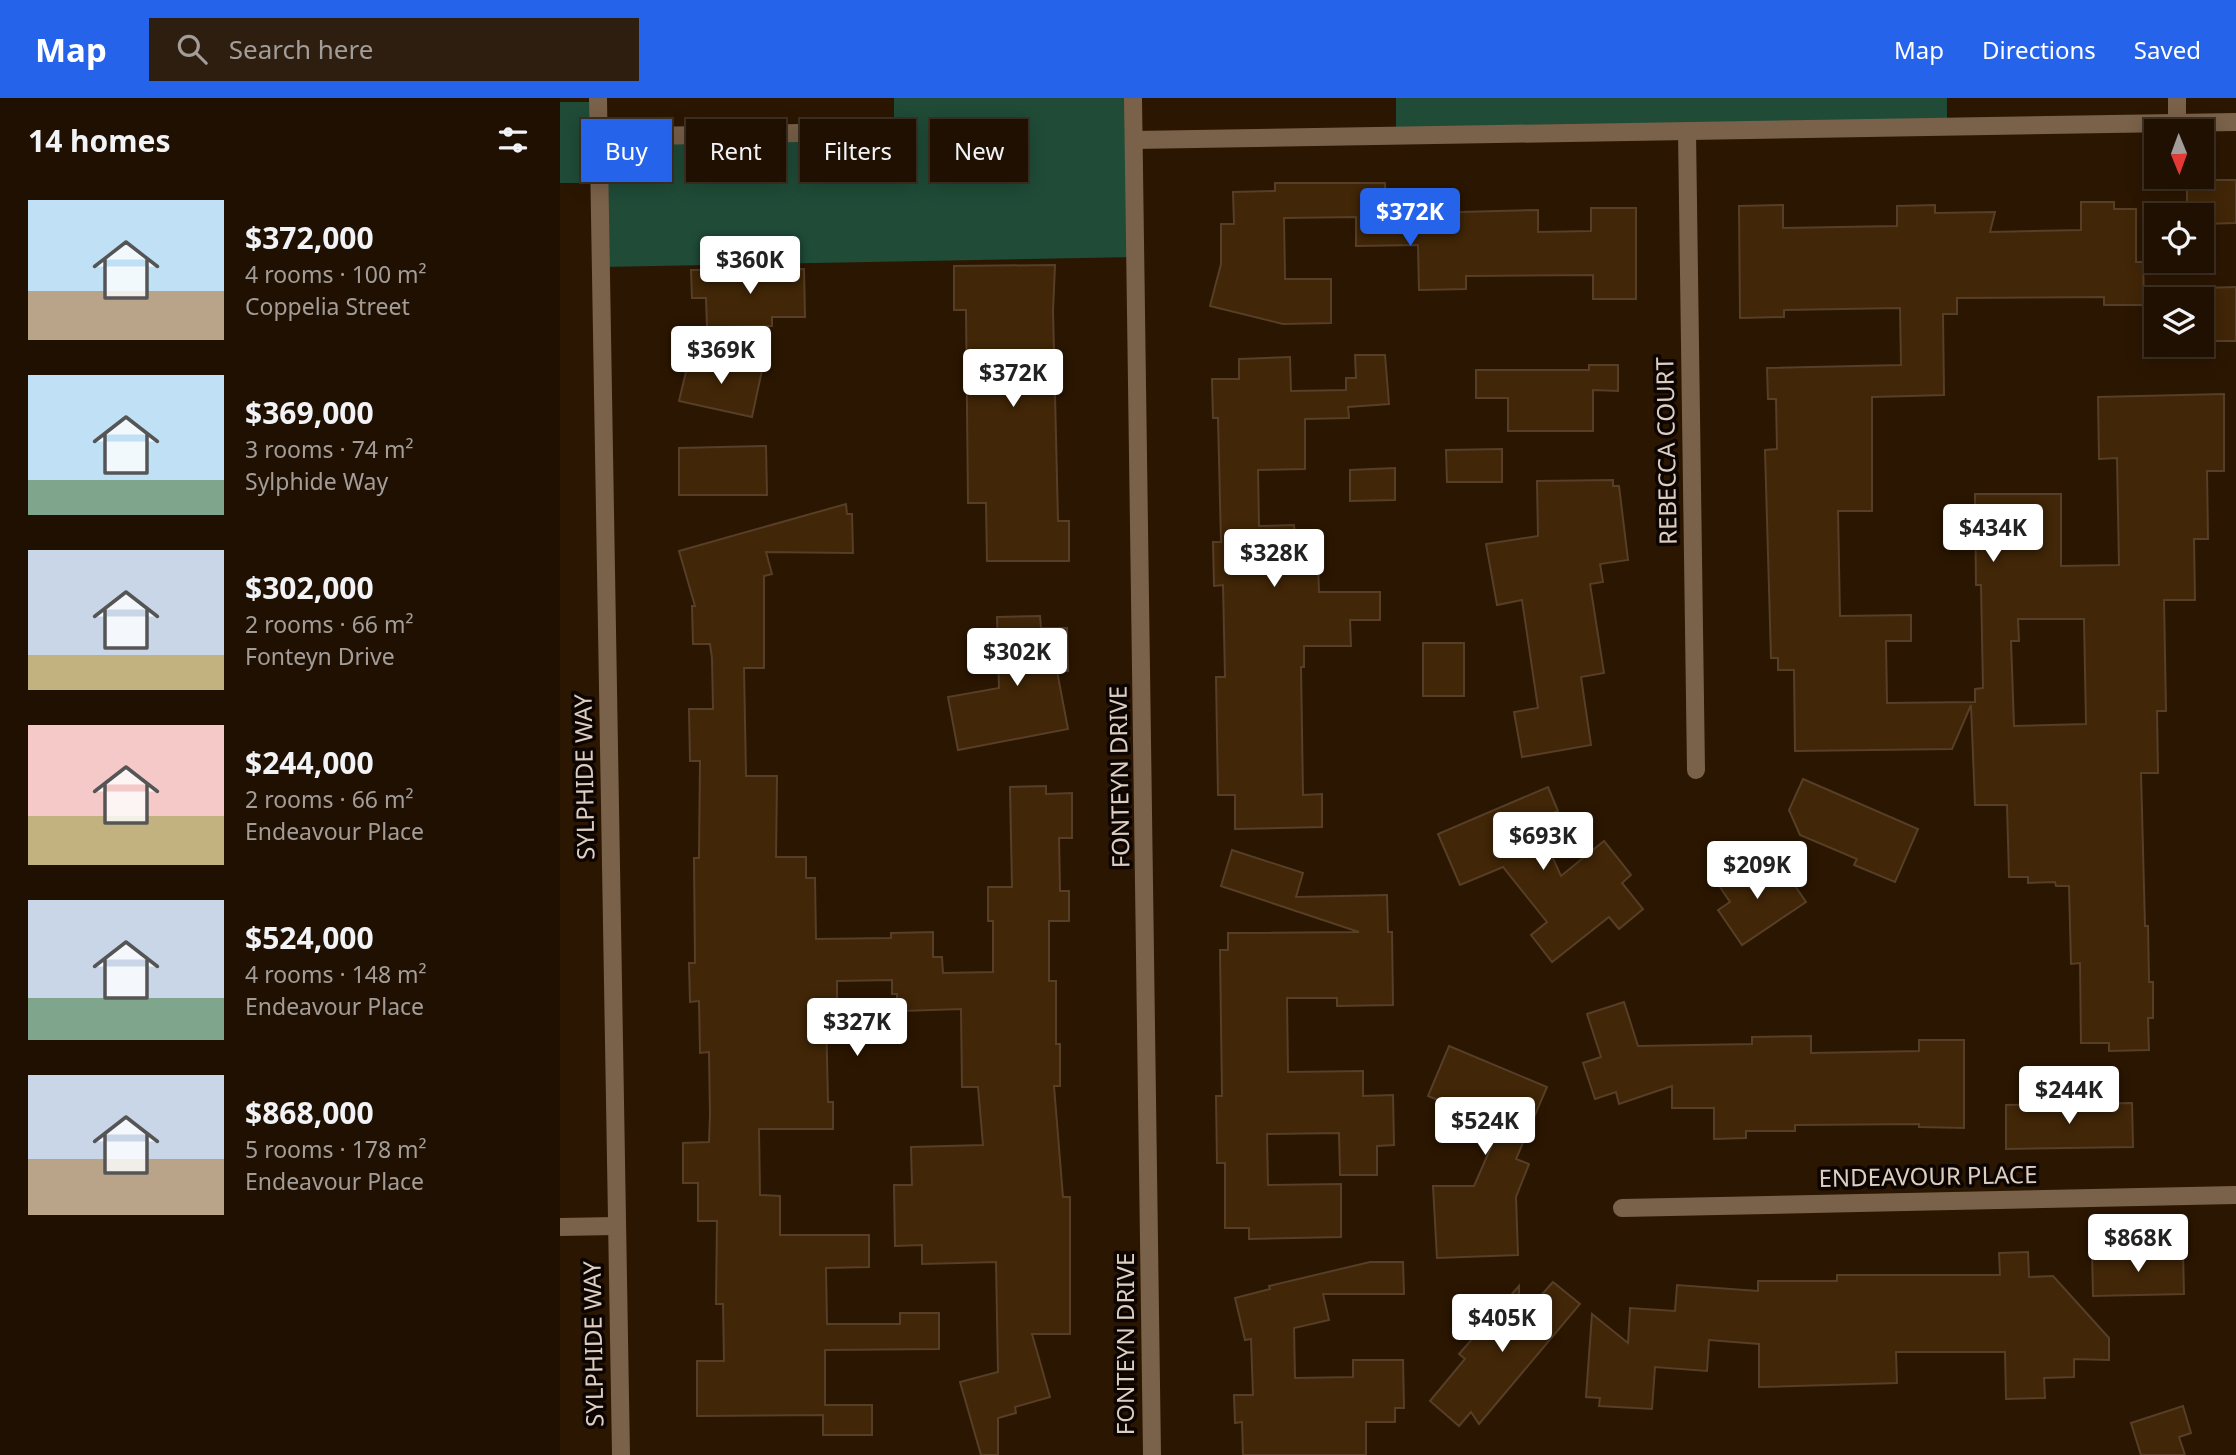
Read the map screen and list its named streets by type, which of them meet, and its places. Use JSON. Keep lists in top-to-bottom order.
{
  "streets": {
    "street": [
      "REBECCA COURT",
      "SYLPHIDE WAY",
      "FONTEYN DRIVE",
      "ENDEAVOUR PLACE"
    ]
  },
  "north": "bottom",
  "page": {
    "header": "Map",
    "search": "Search here",
    "nav": ["Map", "Directions", "Saved"],
    "heading": "14 homes",
    "chip": [
      "Buy",
      "Rent",
      "Filters",
      "New"
    ],
    "list": [
      {
        "name": "$372,000",
        "note": "4 rooms · 100 m² · Coppelia Street"
      },
      {
        "name": "$369,000",
        "note": "3 rooms · 74 m² · Sylphide Way"
      },
      {
        "name": "$302,000",
        "note": "2 rooms · 66 m² · Fonteyn Drive"
      },
      {
        "name": "$244,000",
        "note": "2 rooms · 66 m² · Endeavour Place"
      },
      {
        "name": "$524,000",
        "note": "4 rooms · 148 m² · Endeavour Place"
      },
      {
        "name": "$868,000",
        "note": "5 rooms · 178 m² · Endeavour Place"
      }
    ],
    "price": [
      "$372K",
      "$360K",
      "$369K",
      "$372K",
      "$434K",
      "$328K",
      "$302K",
      "$693K",
      "$209K",
      "$327K",
      "$244K",
      "$524K",
      "$868K",
      "$405K"
    ]
  }
}
